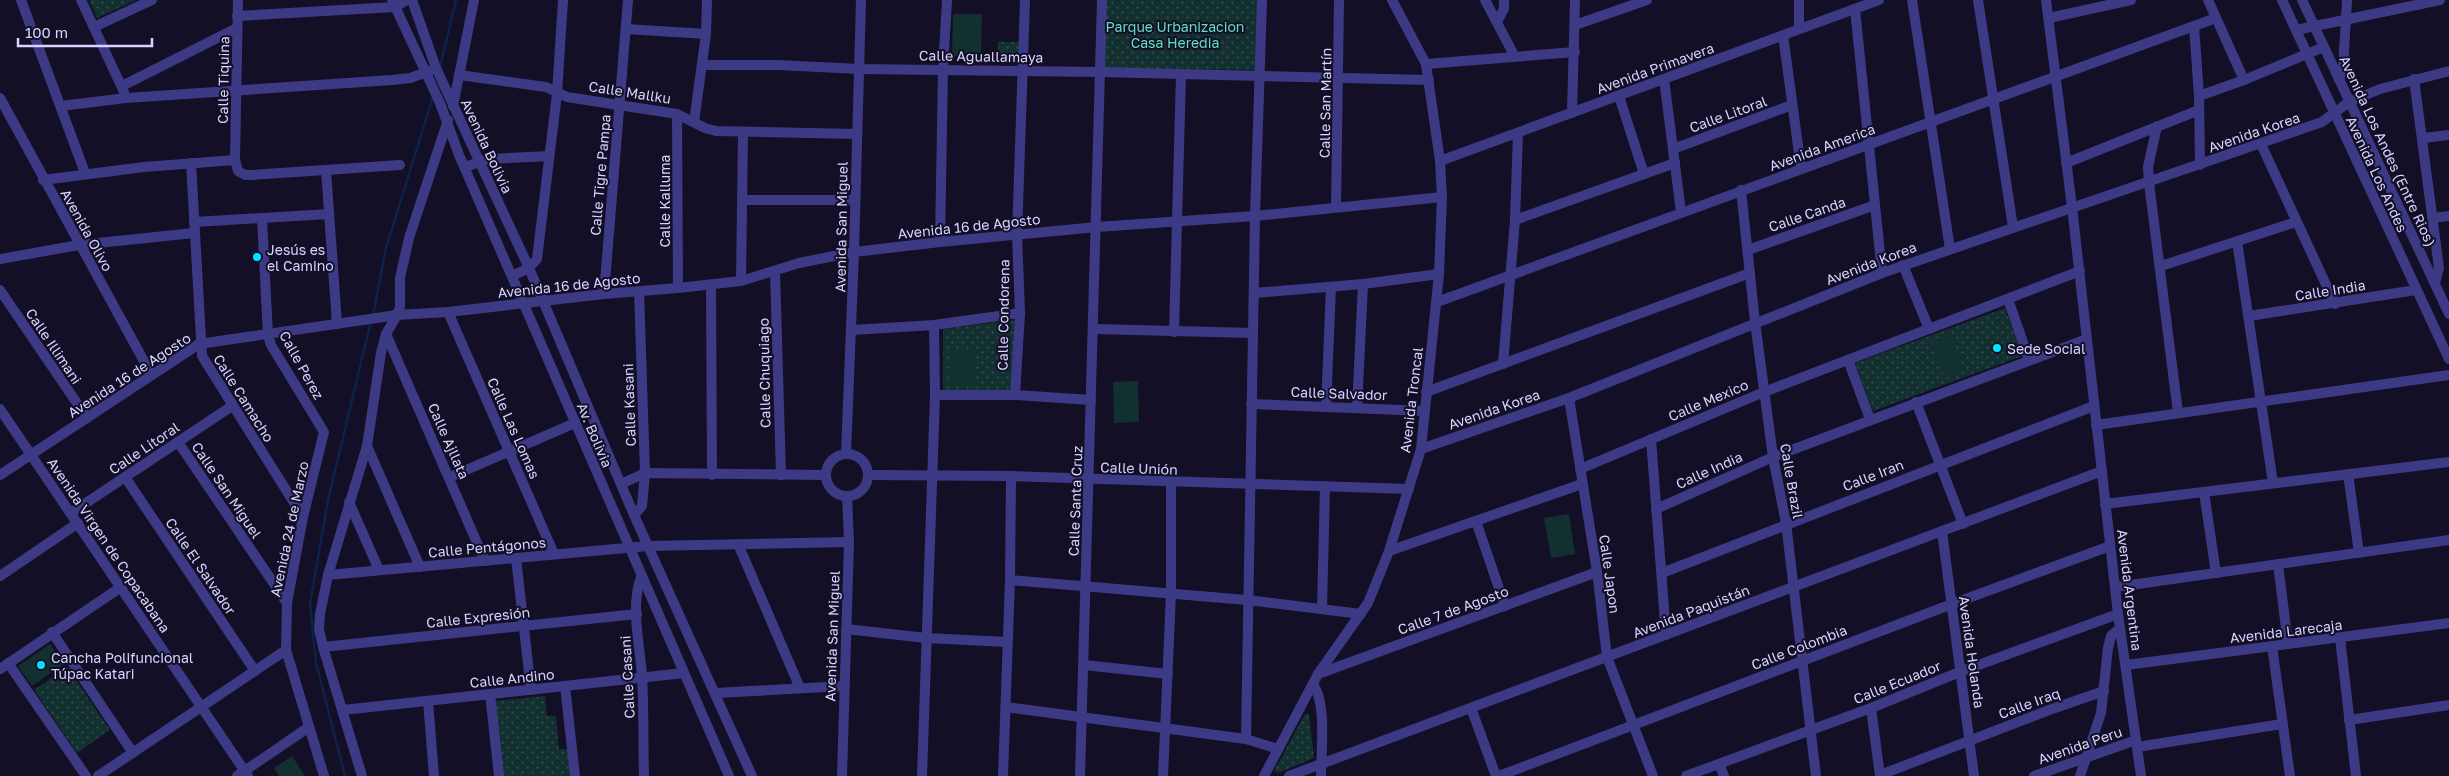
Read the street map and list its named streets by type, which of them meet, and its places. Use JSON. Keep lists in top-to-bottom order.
{
  "streets": {
    "street": [
      "Calle Aguallamaya",
      "Avenida Primavera",
      "Calle Tiquina",
      "Calle Mallku",
      "Calle San Martín",
      "Calle Litoral",
      "Avenida Korea",
      "Avenida Bolivia",
      "Avenida America",
      "Avenida Los Andes (Entre Rios)",
      "Avenida Los Andes",
      "Calle Tigre Pampa",
      "Calle Kalluma",
      "Calle Canda",
      "Avenida 16 de Agosto",
      "Avenida San Miguel",
      "Avenida Olivo",
      "Calle India",
      "Calle Condorena",
      "Calle Illimani",
      "Calle Perez",
      "Calle Chuquiago",
      "Calle Salvador",
      "Calle Camacho",
      "Avenida Troncal",
      "Calle Mexico",
      "Calle Kasani",
      "Calle Las Lomas",
      "Av. Bolivia",
      "Calle Ajllata",
      "Calle Unión",
      "Calle Iran",
      "Calle Brazil",
      "Calle San Miguel",
      "Calle Santa Cruz",
      "Avenida 24 de Marzo",
      "Avenida Virgen de Copacabana",
      "Calle Pentágonos",
      "Calle El Salvador",
      "Calle Japon",
      "Avenida Argentina",
      "Calle 7 de Agosto",
      "Avenida Paquistán",
      "Calle Expresión",
      "Avenida Larecaja",
      "Calle Colombia",
      "Avenida Holanda",
      "Calle Casani",
      "Calle Andino",
      "Calle Ecuador",
      "Calle Iraq",
      "Avenida Peru"
    ]
  },
  "crossings": [
    ["Calle Aguallamaya", "Calle San Martín"],
    ["Calle Aguallamaya", "Avenida San Miguel"],
    ["Calle Aguallamaya", "Calle Condorena"],
    ["Calle Aguallamaya", "Avenida Troncal"],
    ["Calle Aguallamaya", "Calle Santa Cruz"],
    ["Avenida Primavera", "Avenida Troncal"],
    ["Calle Mallku", "Calle Tigre Pampa"],
    ["Calle Mallku", "Calle Kalluma"],
    ["Calle Mallku", "Avenida San Miguel"],
    ["Calle San Martín", "Avenida 16 de Agosto"],
    ["Calle Litoral", "Calle Camacho"],
    ["Calle Litoral", "Calle San Miguel"],
    ["Calle Litoral", "Avenida Virgen de Copacabana"],
    ["Calle Litoral", "Calle El Salvador"],
    ["Avenida Korea", "Avenida Los Andes (Entre Rios)"],
    ["Avenida Korea", "Avenida Los Andes"],
    ["Avenida Korea", "Avenida Troncal"],
    ["Avenida Korea", "Calle Brazil"],
    ["Avenida Korea", "Calle Japon"],
    ["Avenida Korea", "Avenida Argentina"],
    ["Avenida Bolivia", "Avenida 16 de Agosto"],
    ["Avenida Bolivia", "Av. Bolivia"],
    ["Avenida America", "Avenida Troncal"],
    ["Avenida America", "Calle Brazil"],
    ["Avenida America", "Avenida Argentina"],
    ["Avenida Los Andes", "Calle India"],
    ["Calle Tigre Pampa", "Avenida 16 de Agosto"],
    ["Calle Kalluma", "Avenida 16 de Agosto"],
    ["Calle Canda", "Calle Brazil"],
    ["Avenida 16 de Agosto", "Avenida San Miguel"],
    ["Avenida 16 de Agosto", "Avenida Olivo"],
    ["Avenida 16 de Agosto", "Calle Condorena"],
    ["Avenida 16 de Agosto", "Calle Illimani"],
    ["Avenida 16 de Agosto", "Calle Perez"],
    ["Avenida 16 de Agosto", "Calle Chuquiago"],
    ["Avenida 16 de Agosto", "Calle Camacho"],
    ["Avenida 16 de Agosto", "Avenida Troncal"],
    ["Avenida 16 de Agosto", "Calle Kasani"],
    ["Avenida 16 de Agosto", "Calle Las Lomas"],
    ["Avenida 16 de Agosto", "Av. Bolivia"],
    ["Avenida 16 de Agosto", "Calle Santa Cruz"],
    ["Avenida 16 de Agosto", "Avenida Virgen de Copacabana"],
    ["Avenida San Miguel", "Calle Unión"],
    ["Avenida San Miguel", "Calle Pentágonos"],
    ["Calle India", "Calle Brazil"],
    ["Calle India", "Avenida Argentina"],
    ["Calle Perez", "Avenida 24 de Marzo"],
    ["Calle Salvador", "Avenida Troncal"],
    ["Calle Camacho", "Avenida 24 de Marzo"],
    ["Avenida Troncal", "Calle Unión"],
    ["Avenida Troncal", "Calle 7 de Agosto"],
    ["Calle Mexico", "Calle Brazil"],
    ["Calle Mexico", "Calle Japon"],
    ["Calle Mexico", "Avenida Argentina"],
    ["Calle Kasani", "Av. Bolivia"],
    ["Calle Las Lomas", "Calle Pentágonos"],
    ["Av. Bolivia", "Calle Pentágonos"],
    ["Av. Bolivia", "Calle Casani"],
    ["Av. Bolivia", "Calle Andino"],
    ["Calle Ajllata", "Calle Pentágonos"],
    ["Calle Unión", "Calle Santa Cruz"],
    ["Calle Iran", "Calle Brazil"],
    ["Calle Iran", "Avenida Argentina"],
    ["Calle Brazil", "Avenida Paquistán"],
    ["Calle Brazil", "Calle Colombia"],
    ["Calle Brazil", "Calle Ecuador"],
    ["Calle San Miguel", "Avenida 24 de Marzo"],
    ["Calle Japon", "Calle 7 de Agosto"],
    ["Calle Japon", "Avenida Paquistán"],
    ["Calle Japon", "Calle Colombia"],
    ["Avenida Argentina", "Avenida Paquistán"],
    ["Avenida Argentina", "Avenida Larecaja"],
    ["Avenida Argentina", "Calle Colombia"],
    ["Avenida Argentina", "Calle Ecuador"],
    ["Avenida Argentina", "Avenida Peru"],
    ["Avenida Paquistán", "Avenida Holanda"],
    ["Calle Expresión", "Calle Casani"],
    ["Calle Colombia", "Avenida Holanda"],
    ["Avenida Holanda", "Calle Ecuador"],
    ["Avenida Holanda", "Calle Iraq"],
    ["Calle Casani", "Calle Andino"]
  ],
  "parks": ["Parque Urbanizacion Casa Heredia"],
  "places": ["Jesús es el Camino", "Sede Social", "Cancha Polifuncional Túpac Katari"],
  "scale_bar": "100 m"
}
